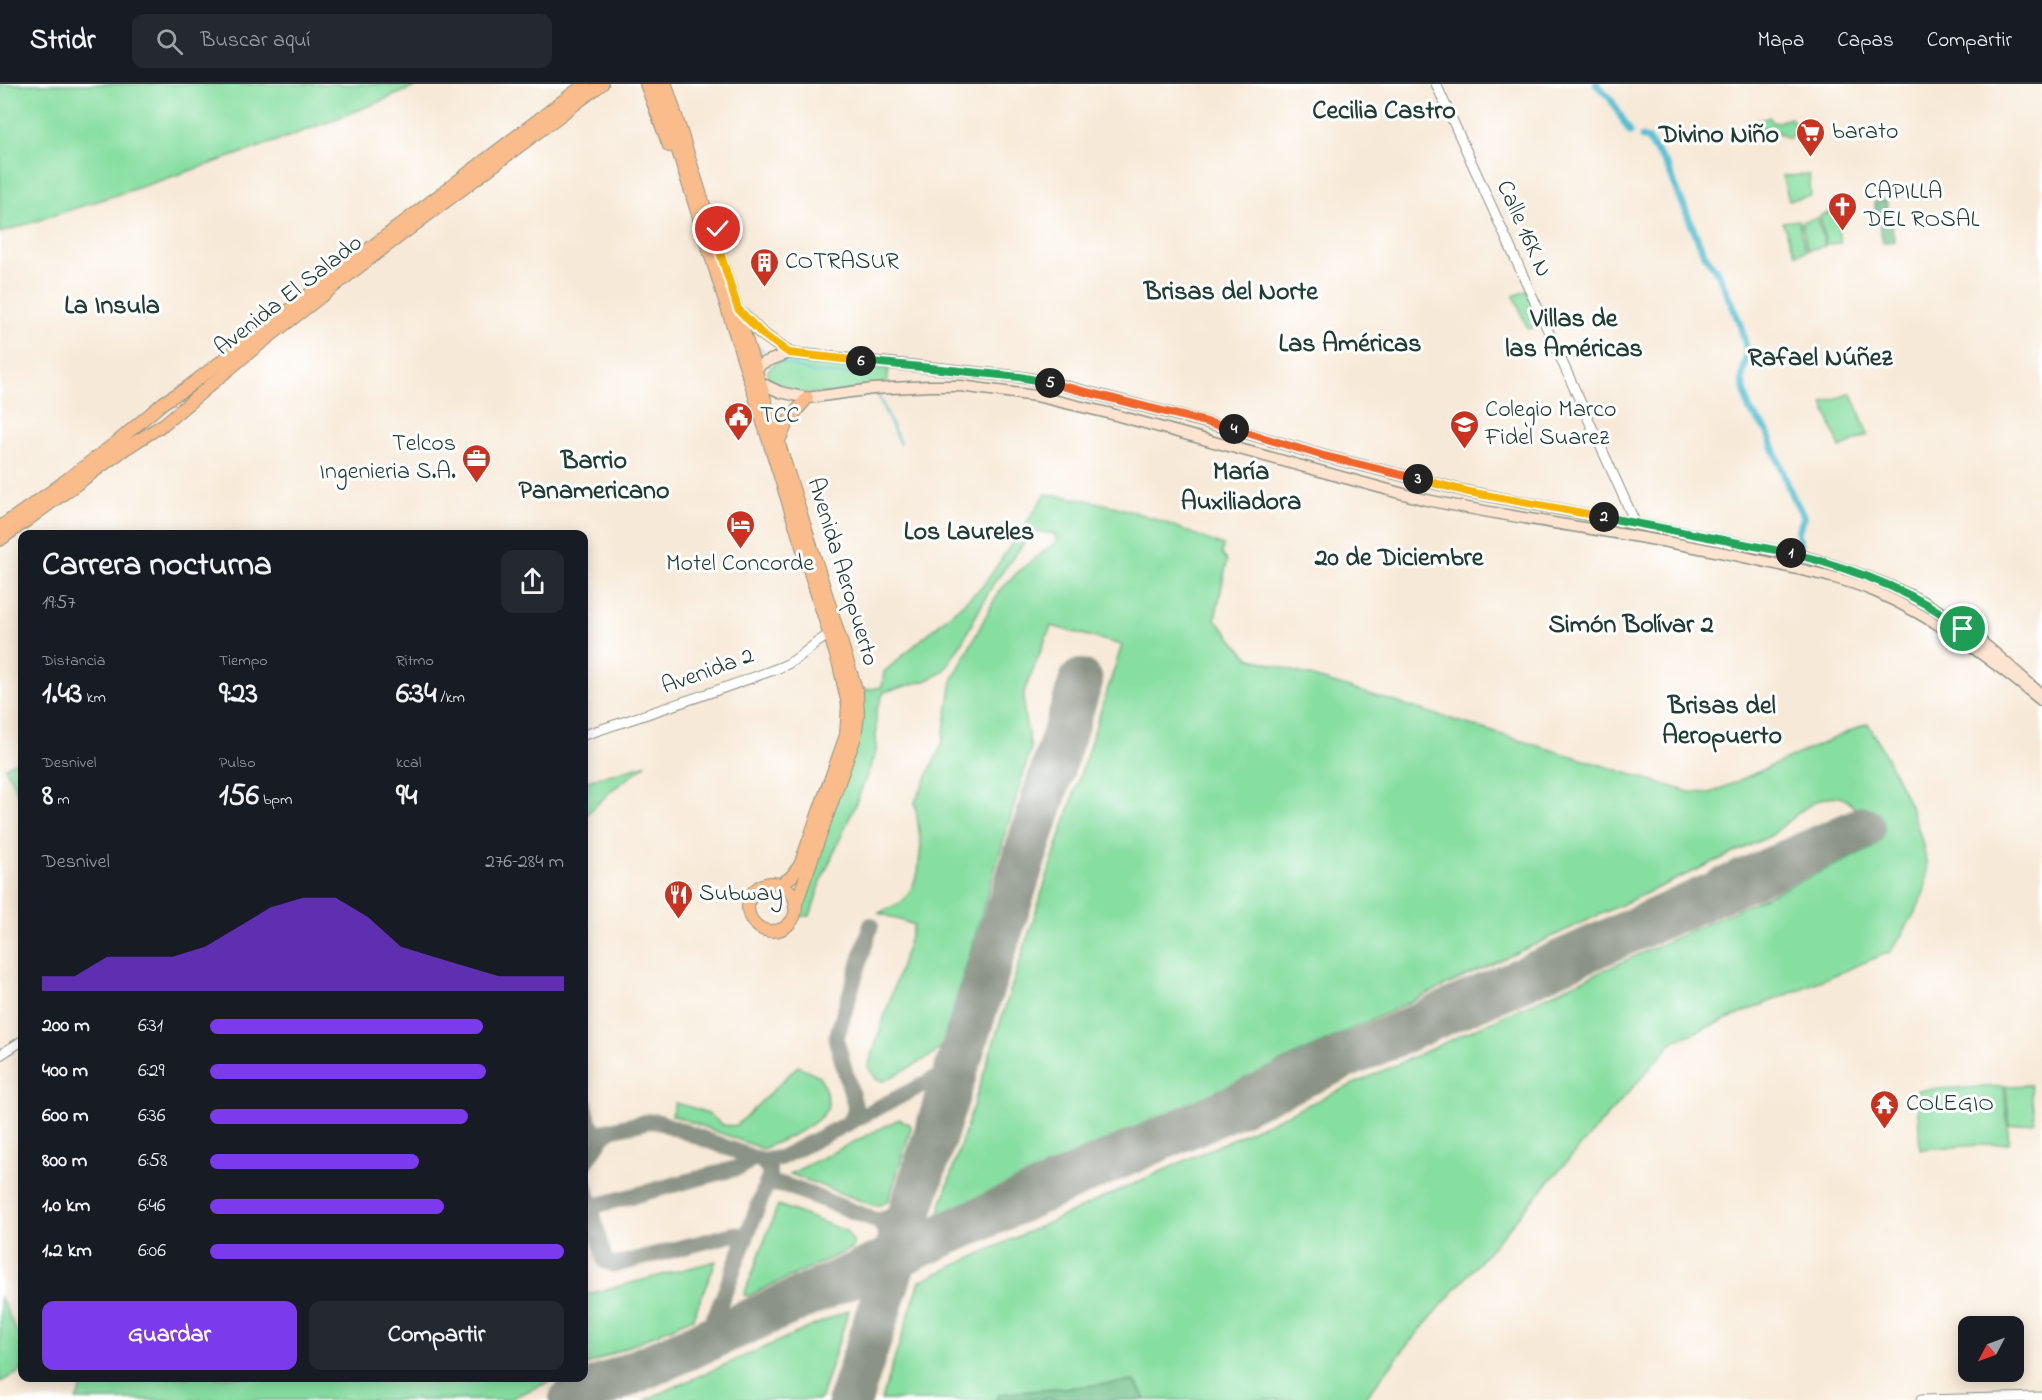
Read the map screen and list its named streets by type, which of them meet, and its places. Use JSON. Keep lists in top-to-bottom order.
{
  "streets": {
    "main road": ["Avenida El Salado", "Avenida Aeropuerto"],
    "street": ["Calle 16K N", "Avenida 2"]
  },
  "crossings": [
    ["Avenida Aeropuerto", "Avenida 2"]
  ],
  "districts": [
    "Cecilia Castro",
    "Divino Niño",
    "Brisas del Norte",
    "La Insula",
    "Villas de las Américas",
    "Las Américas",
    "Rafael Núñez",
    "Barrio Panamericano",
    "María Auxiliadora",
    "Los Laureles",
    "20 de Diciembre",
    "Simón Bolívar 2",
    "Brisas del Aeropuerto"
  ],
  "places": {
    "supermarket": ["barato"],
    "church": ["CAPILLA DEL ROSAL"],
    "building": ["COTRASUR"],
    "public building": ["TCC"],
    "school or university": ["Colegio Marco Fidel Suarez"],
    "office": ["Telcos Ingenieria S.A."],
    "hotel": ["Motel Concorde"],
    "restaurant": ["Subway"],
    "temple": ["COLEGIO"]
  },
  "north": "bottom left",
  "page": {
    "header": "Stridr",
    "search": "Buscar aquí",
    "nav": ["Mapa", "Capas", "Compartir"],
    "pins": [
      "6",
      "5",
      "4",
      "3",
      "2",
      "1"
    ],
    "heading": ["Carrera nocturna", "19:57"],
    "stats": [
      ["Distancia", "1.43 km"],
      ["Tiempo", "9:23"],
      ["Ritmo", "6:34 /km"],
      ["Desnivel", "8 m"],
      ["Pulso", "156 bpm"],
      ["kcal", "94"]
    ],
    "chart": ["Desnivel", "276–284 m"],
    "list": [
      {
        "name": "200 m",
        "note": "6:31"
      },
      {
        "name": "400 m",
        "note": "6:29"
      },
      {
        "name": "600 m",
        "note": "6:36"
      },
      {
        "name": "800 m",
        "note": "6:58"
      },
      {
        "name": "1.0 km",
        "note": "6:46"
      },
      {
        "name": "1.2 km",
        "note": "6:06"
      }
    ],
    "buttons": ["Guardar", "Compartir"]
  }
}
